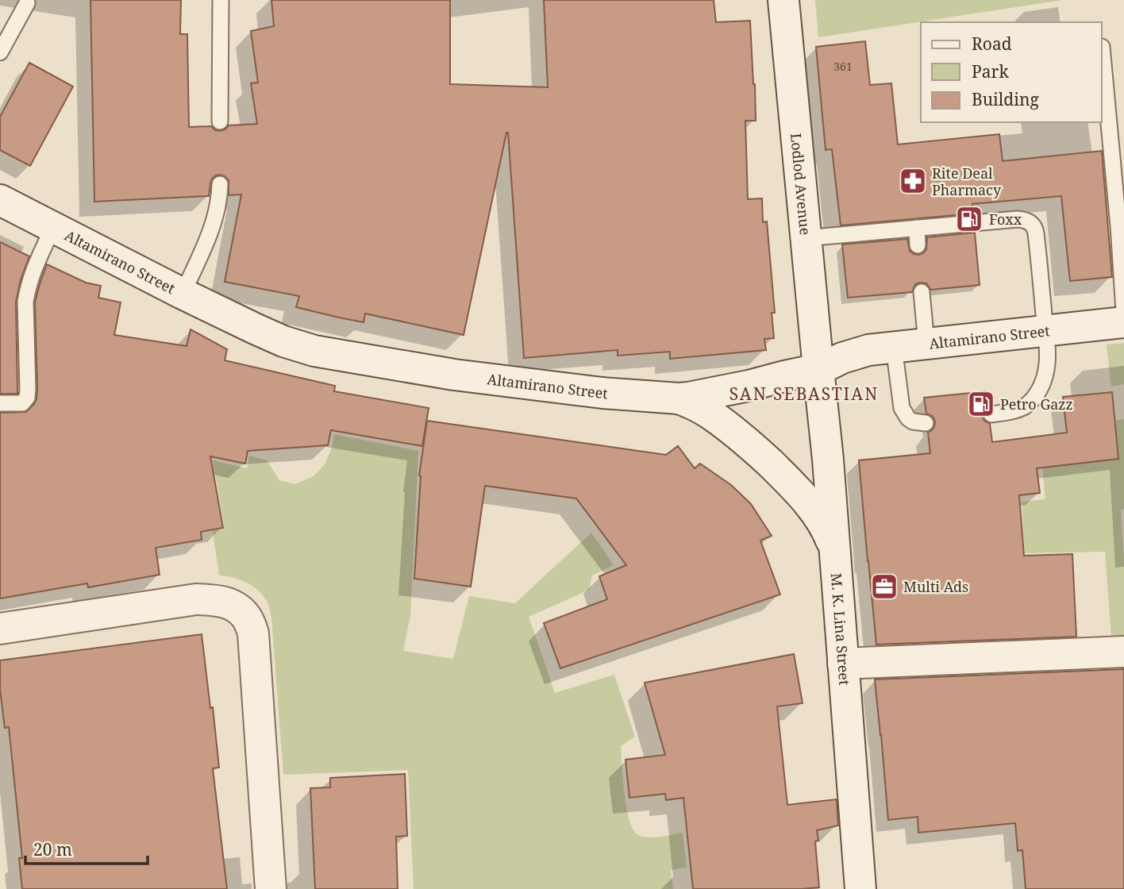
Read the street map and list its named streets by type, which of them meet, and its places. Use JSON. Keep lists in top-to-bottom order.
{
  "streets": {
    "main road": ["Lodlod Avenue", "Altamirano Street", "M. K. Lina Street"]
  },
  "crossings": [
    ["Lodlod Avenue", "Altamirano Street"],
    ["Lodlod Avenue", "M. K. Lina Street"],
    ["Altamirano Street", "M. K. Lina Street"]
  ],
  "districts": ["SAN SEBASTIAN"],
  "places": {
    "pharmacy": ["Rite Deal Pharmacy"],
    "fuel station": ["Foxx", "Petro Gazz"],
    "office": ["Multi Ads"]
  },
  "house_numbers": ["361"],
  "legend": ["Road", "Park", "Building"],
  "scale_bar": "20 m"
}
